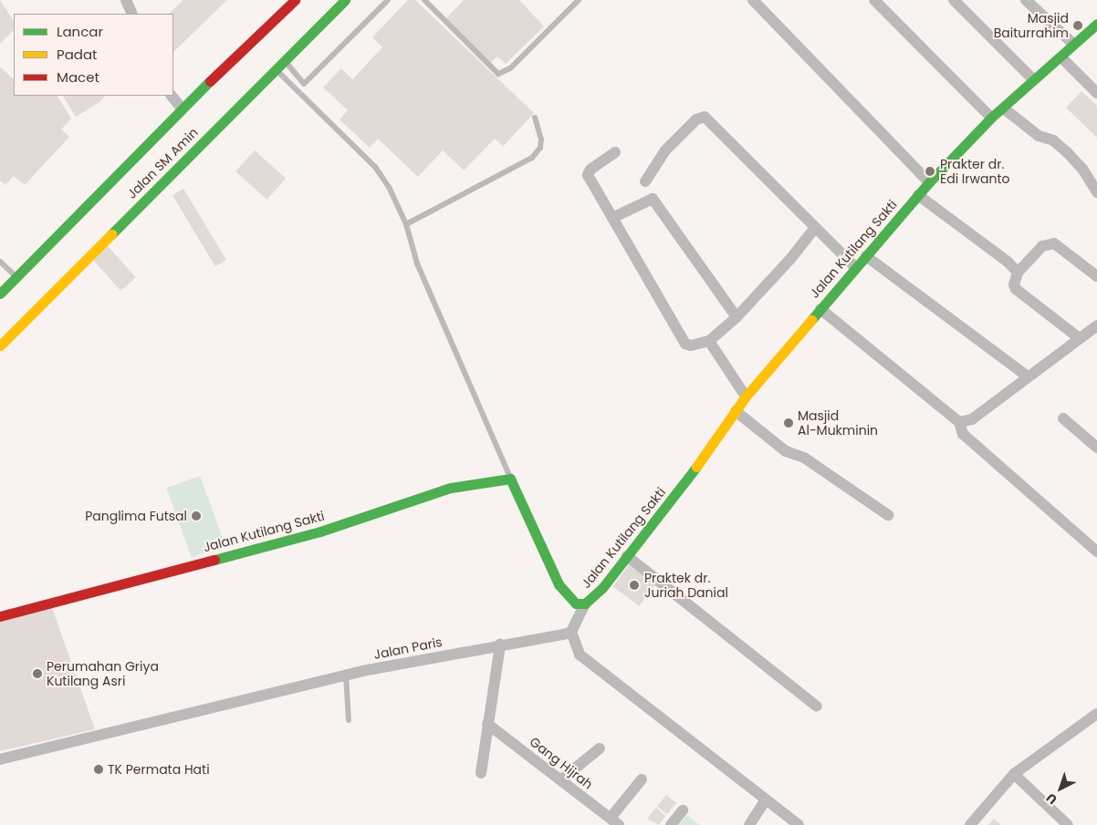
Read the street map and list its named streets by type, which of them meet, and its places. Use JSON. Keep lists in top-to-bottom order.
{
  "streets": {
    "street": [
      "Jalan SM Amin",
      "Jalan Kutilang Sakti",
      "Jalan Paris",
      "Gang Hijrah"
    ]
  },
  "places": [
    "Masjid Baiturrahim",
    "Prakter dr. Edi Irwanto",
    "Masjid Al-Mukminin",
    "Panglima Futsal",
    "Praktek dr. Juriah Danial",
    "Perumahan Griya Kutilang Asri",
    "TK Permata Hati"
  ],
  "legend": ["Lancar", "Padat", "Macet"],
  "north": "bottom left"
}
